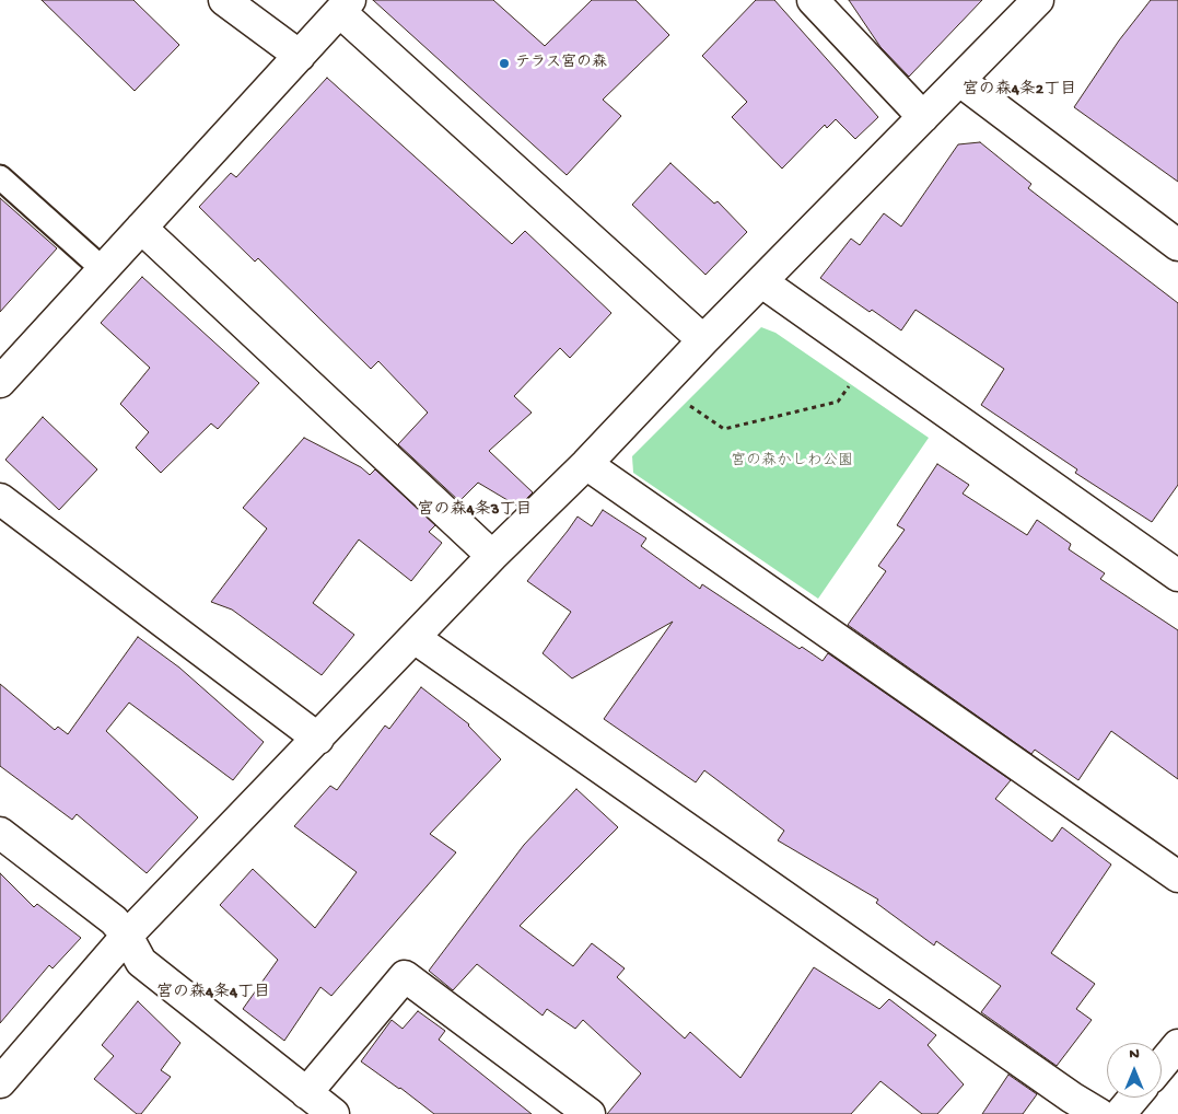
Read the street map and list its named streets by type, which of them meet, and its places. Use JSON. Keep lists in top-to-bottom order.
{
  "districts": ["宮の森4条2丁目", "宮の森4条3丁目", "宮の森4条4丁目"],
  "parks": ["宮の森かしわ公園"],
  "places": ["テラス宮の森"],
  "north": "top"
}
